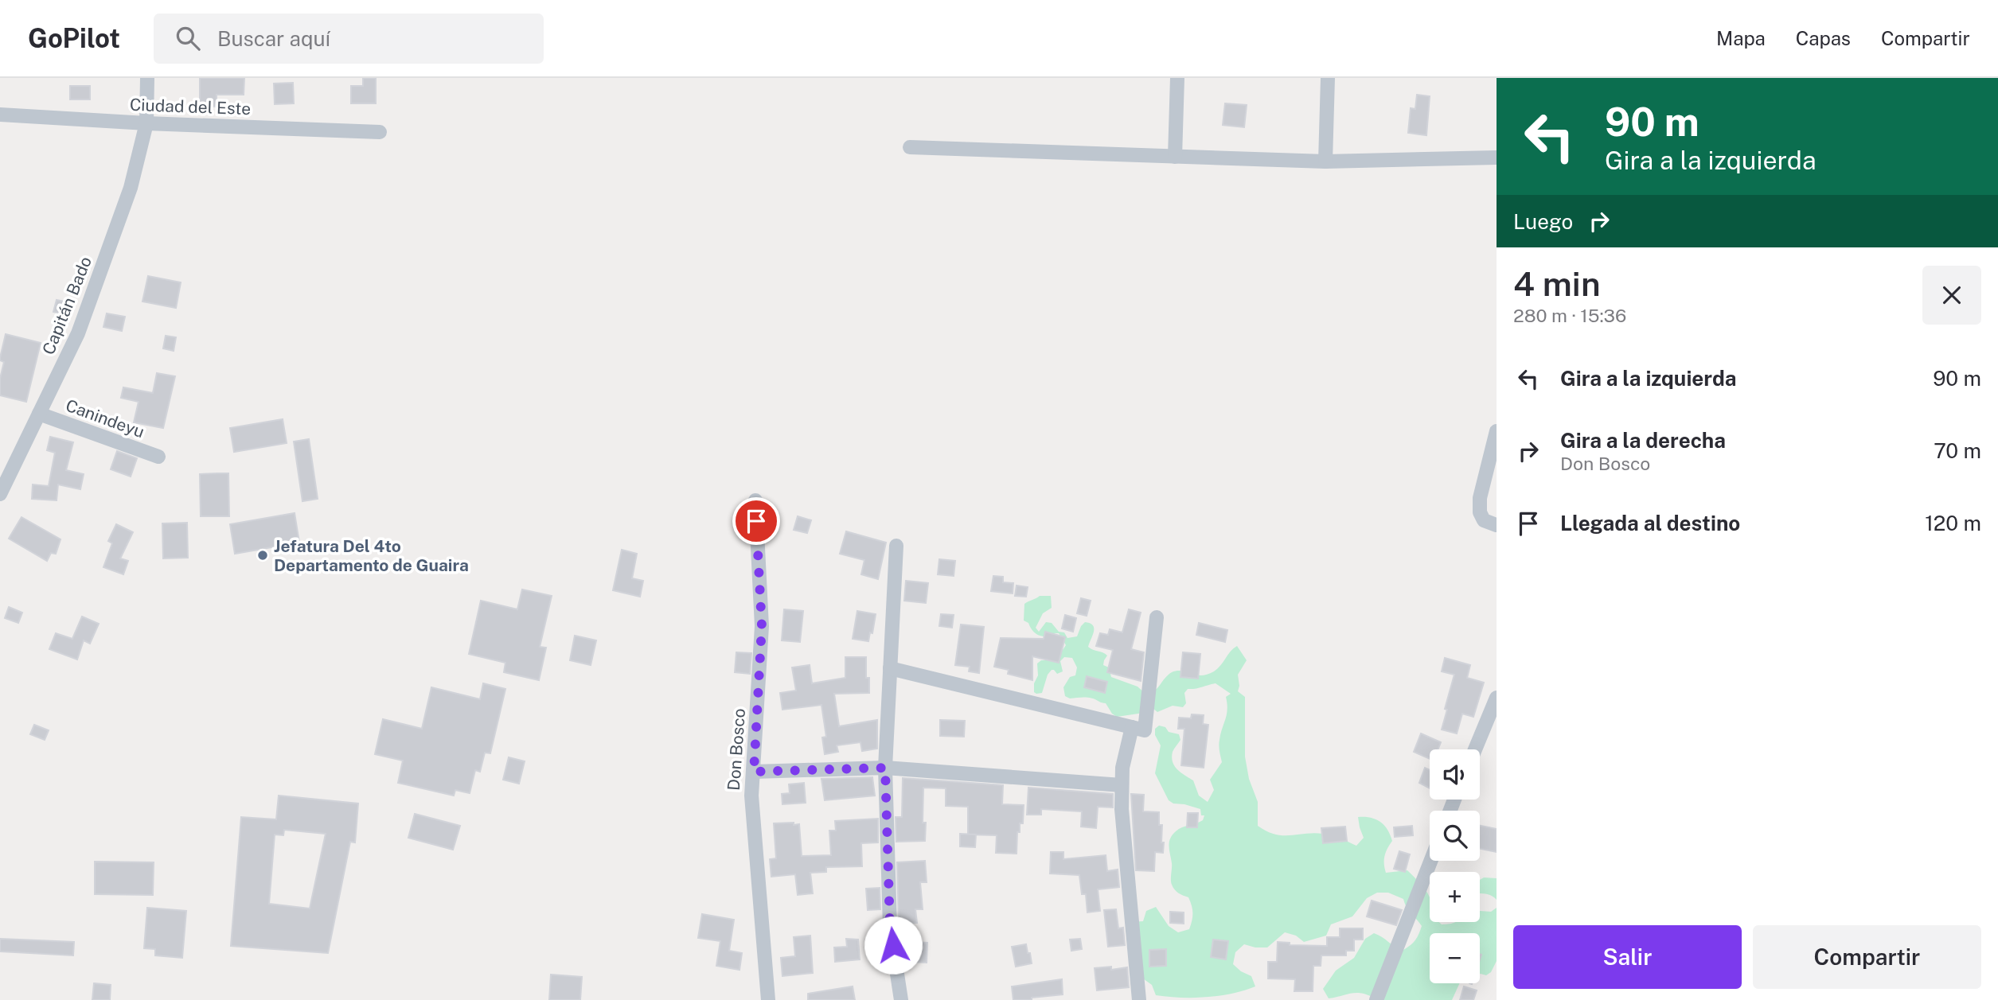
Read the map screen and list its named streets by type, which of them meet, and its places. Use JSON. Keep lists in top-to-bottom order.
{
  "streets": {
    "street": [
      "Ciudad del Este",
      "Capitán Bado",
      "Canindeyu",
      "Don Bosco"
    ]
  },
  "crossings": [
    ["Ciudad del Este", "Capitán Bado"],
    ["Capitán Bado", "Canindeyu"]
  ],
  "places": ["Jefatura Del 4to Departamento de Guaira"],
  "page": {
    "header": "GoPilot",
    "search": "Buscar aquí",
    "nav": ["Mapa", "Capas", "Compartir"],
    "turn": ["90 m", "Gira a la izquierda"],
    "then": "Luego",
    "heading": ["4 min", "280 m · 15:36"],
    "list": [
      {
        "name": "Gira a la izquierda",
        "value": "90 m"
      },
      {
        "name": "Gira a la derecha",
        "note": "Don Bosco",
        "value": "70 m"
      },
      {
        "name": "Llegada al destino",
        "value": "120 m"
      }
    ],
    "map_buttons": ["+", "−"],
    "buttons": ["Salir", "Compartir"]
  }
}
